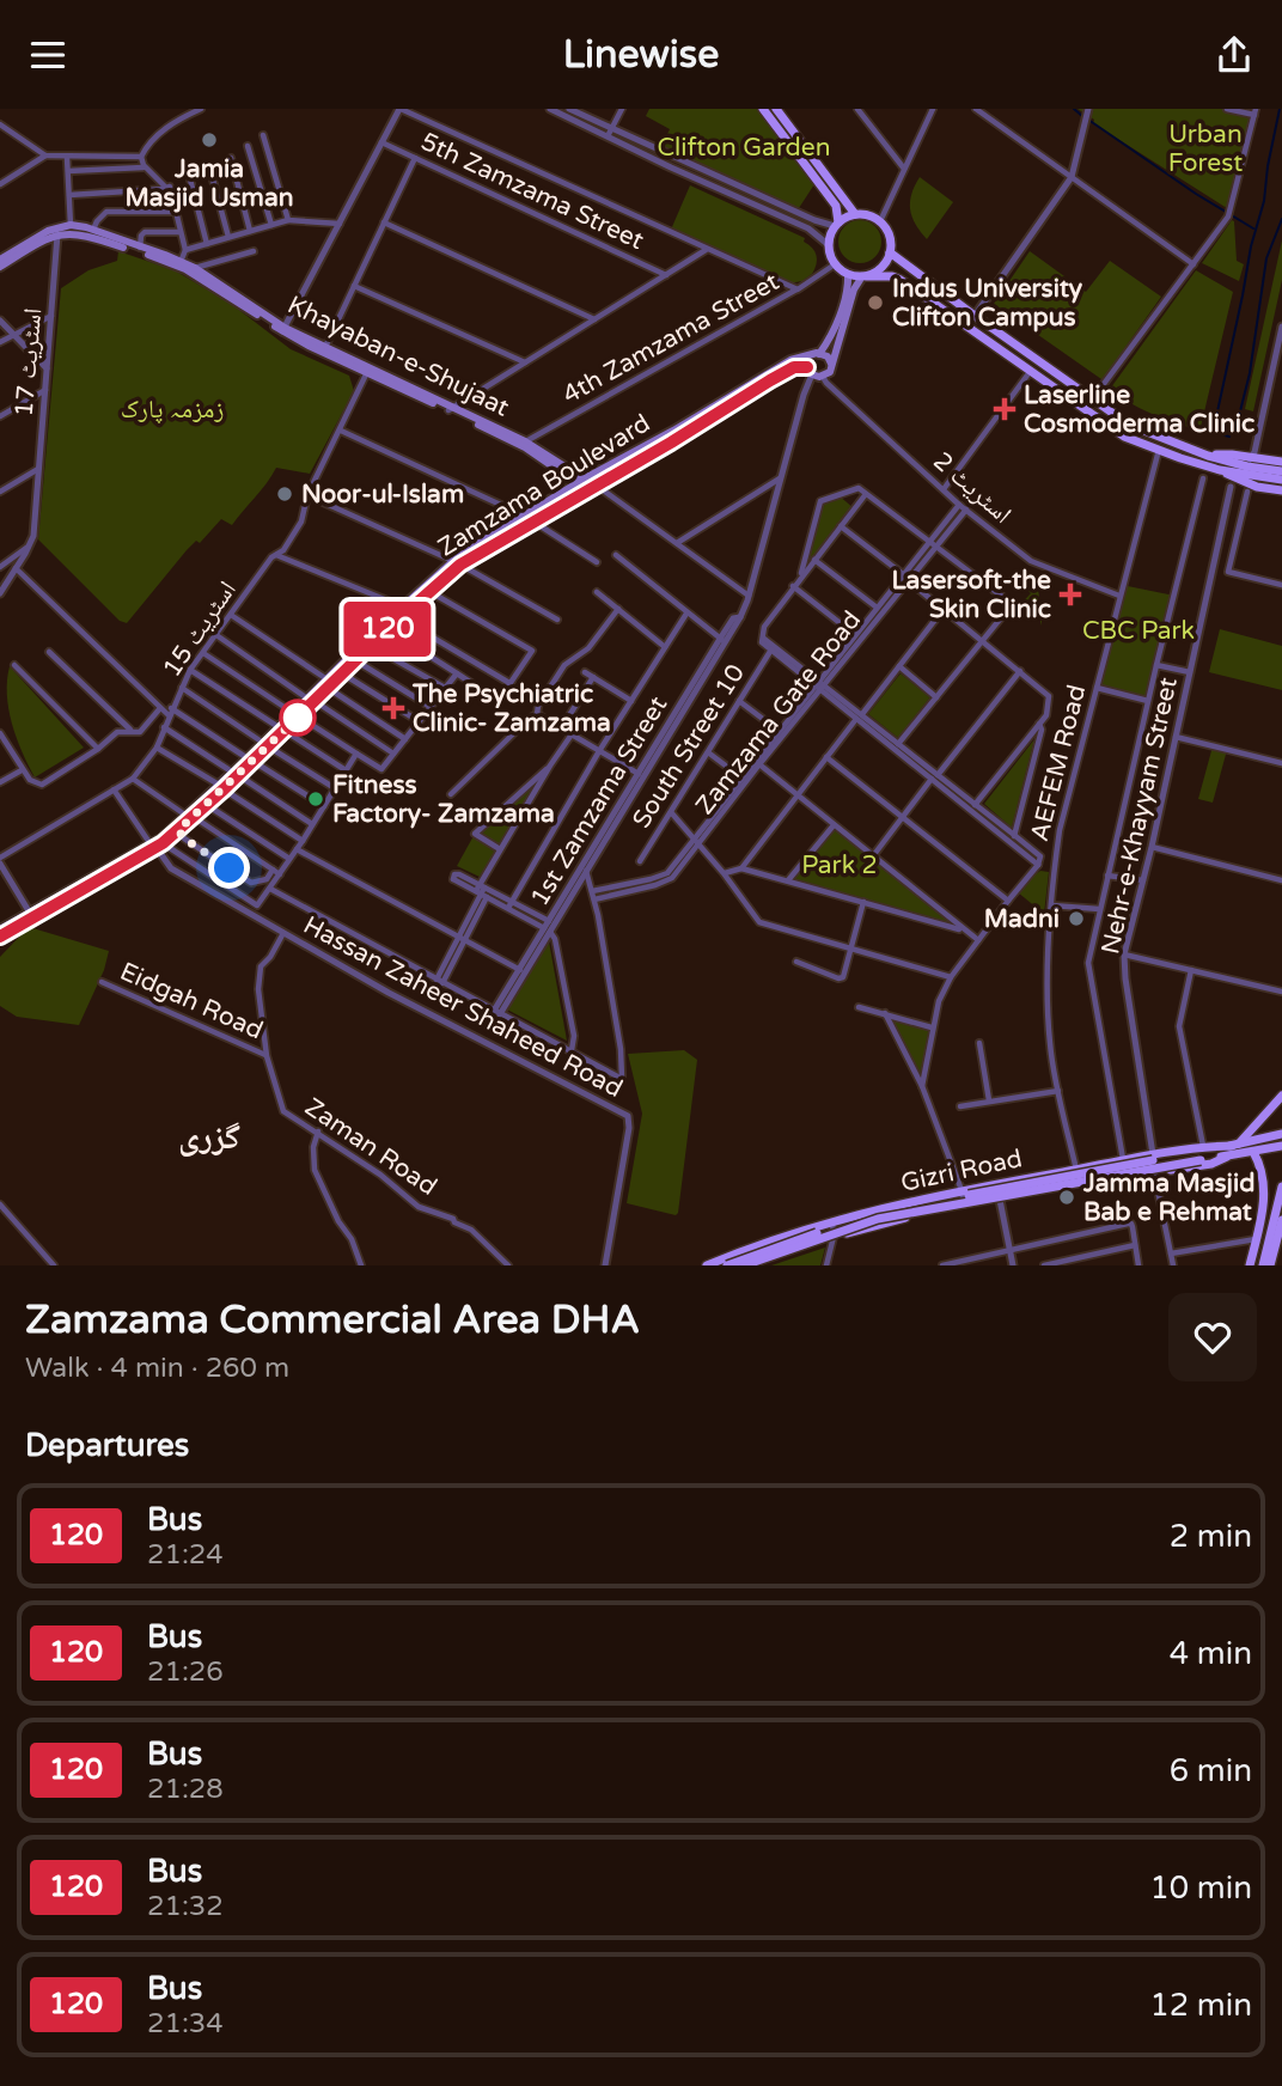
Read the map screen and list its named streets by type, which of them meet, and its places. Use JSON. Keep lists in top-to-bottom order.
{
  "streets": {
    "main road": ["Khayaban-e-Shujaat", "Zamzama Boulevard", "Gizri Road"],
    "street": [
      "5th Zamzama Street",
      "4th Zamzama Street",
      "اسٹریٹ 17",
      "اسٹریٹ 2",
      "اسٹریٹ 15",
      "Zamzama Gate Road",
      "South Street 10",
      "AEFEM Road",
      "1st Zamzama Street",
      "Nehr-e-Khayyam Street",
      "Eidgah Road",
      "Hassan Zaheer Shaheed Road",
      "Zaman Road"
    ]
  },
  "crossings": [
    ["4th Zamzama Street", "Khayaban-e-Shujaat"],
    ["Khayaban-e-Shujaat", "اسٹریٹ 17"],
    ["Khayaban-e-Shujaat", "Zamzama Boulevard"],
    ["Khayaban-e-Shujaat", "اسٹریٹ 15"],
    ["Zamzama Boulevard", "اسٹریٹ 2"],
    ["Zamzama Boulevard", "1st Zamzama Street"],
    ["Zamzama Boulevard", "Hassan Zaheer Shaheed Road"],
    ["اسٹریٹ 2", "Zamzama Gate Road"],
    ["اسٹریٹ 2", "AEFEM Road"],
    ["اسٹریٹ 2", "1st Zamzama Street"],
    ["AEFEM Road", "Gizri Road"],
    ["Nehr-e-Khayyam Street", "Gizri Road"],
    ["Eidgah Road", "Zaman Road"],
    ["Hassan Zaheer Shaheed Road", "Zaman Road"]
  ],
  "districts": ["گزری"],
  "parks": [
    "Urban Forest",
    "Clifton Garden",
    "زمزمہ پارک",
    "CBC Park",
    "Park 2"
  ],
  "places": {
    "other": [
      "Jamia Masjid Usman",
      "Indus University Clifton Campus",
      "Noor-ul-Islam",
      "Fitness Factory- Zamzama",
      "Madni",
      "Jamma Masjid Bab e Rehmat"
    ],
    "health": ["Laserline Cosmoderma Clinic", "Lasersoft-the Skin Clinic", "The Psychiatric Clinic- Zamzama"]
  },
  "lines": ["bus line 120"],
  "page": {
    "header": "Linewise",
    "on_map": "120",
    "heading": [
      ["Zamzama Commercial Area DHA", "Walk · 4 min · 260 m"],
      "Departures"
    ],
    "list": [
      {
        "mark": "120",
        "name": "Bus",
        "note": "21:24",
        "value": "2 min"
      },
      {
        "mark": "120",
        "name": "Bus",
        "note": "21:26",
        "value": "4 min"
      },
      {
        "mark": "120",
        "name": "Bus",
        "note": "21:28",
        "value": "6 min"
      },
      {
        "mark": "120",
        "name": "Bus",
        "note": "21:32",
        "value": "10 min"
      },
      {
        "mark": "120",
        "name": "Bus",
        "note": "21:34",
        "value": "12 min"
      }
    ]
  }
}
